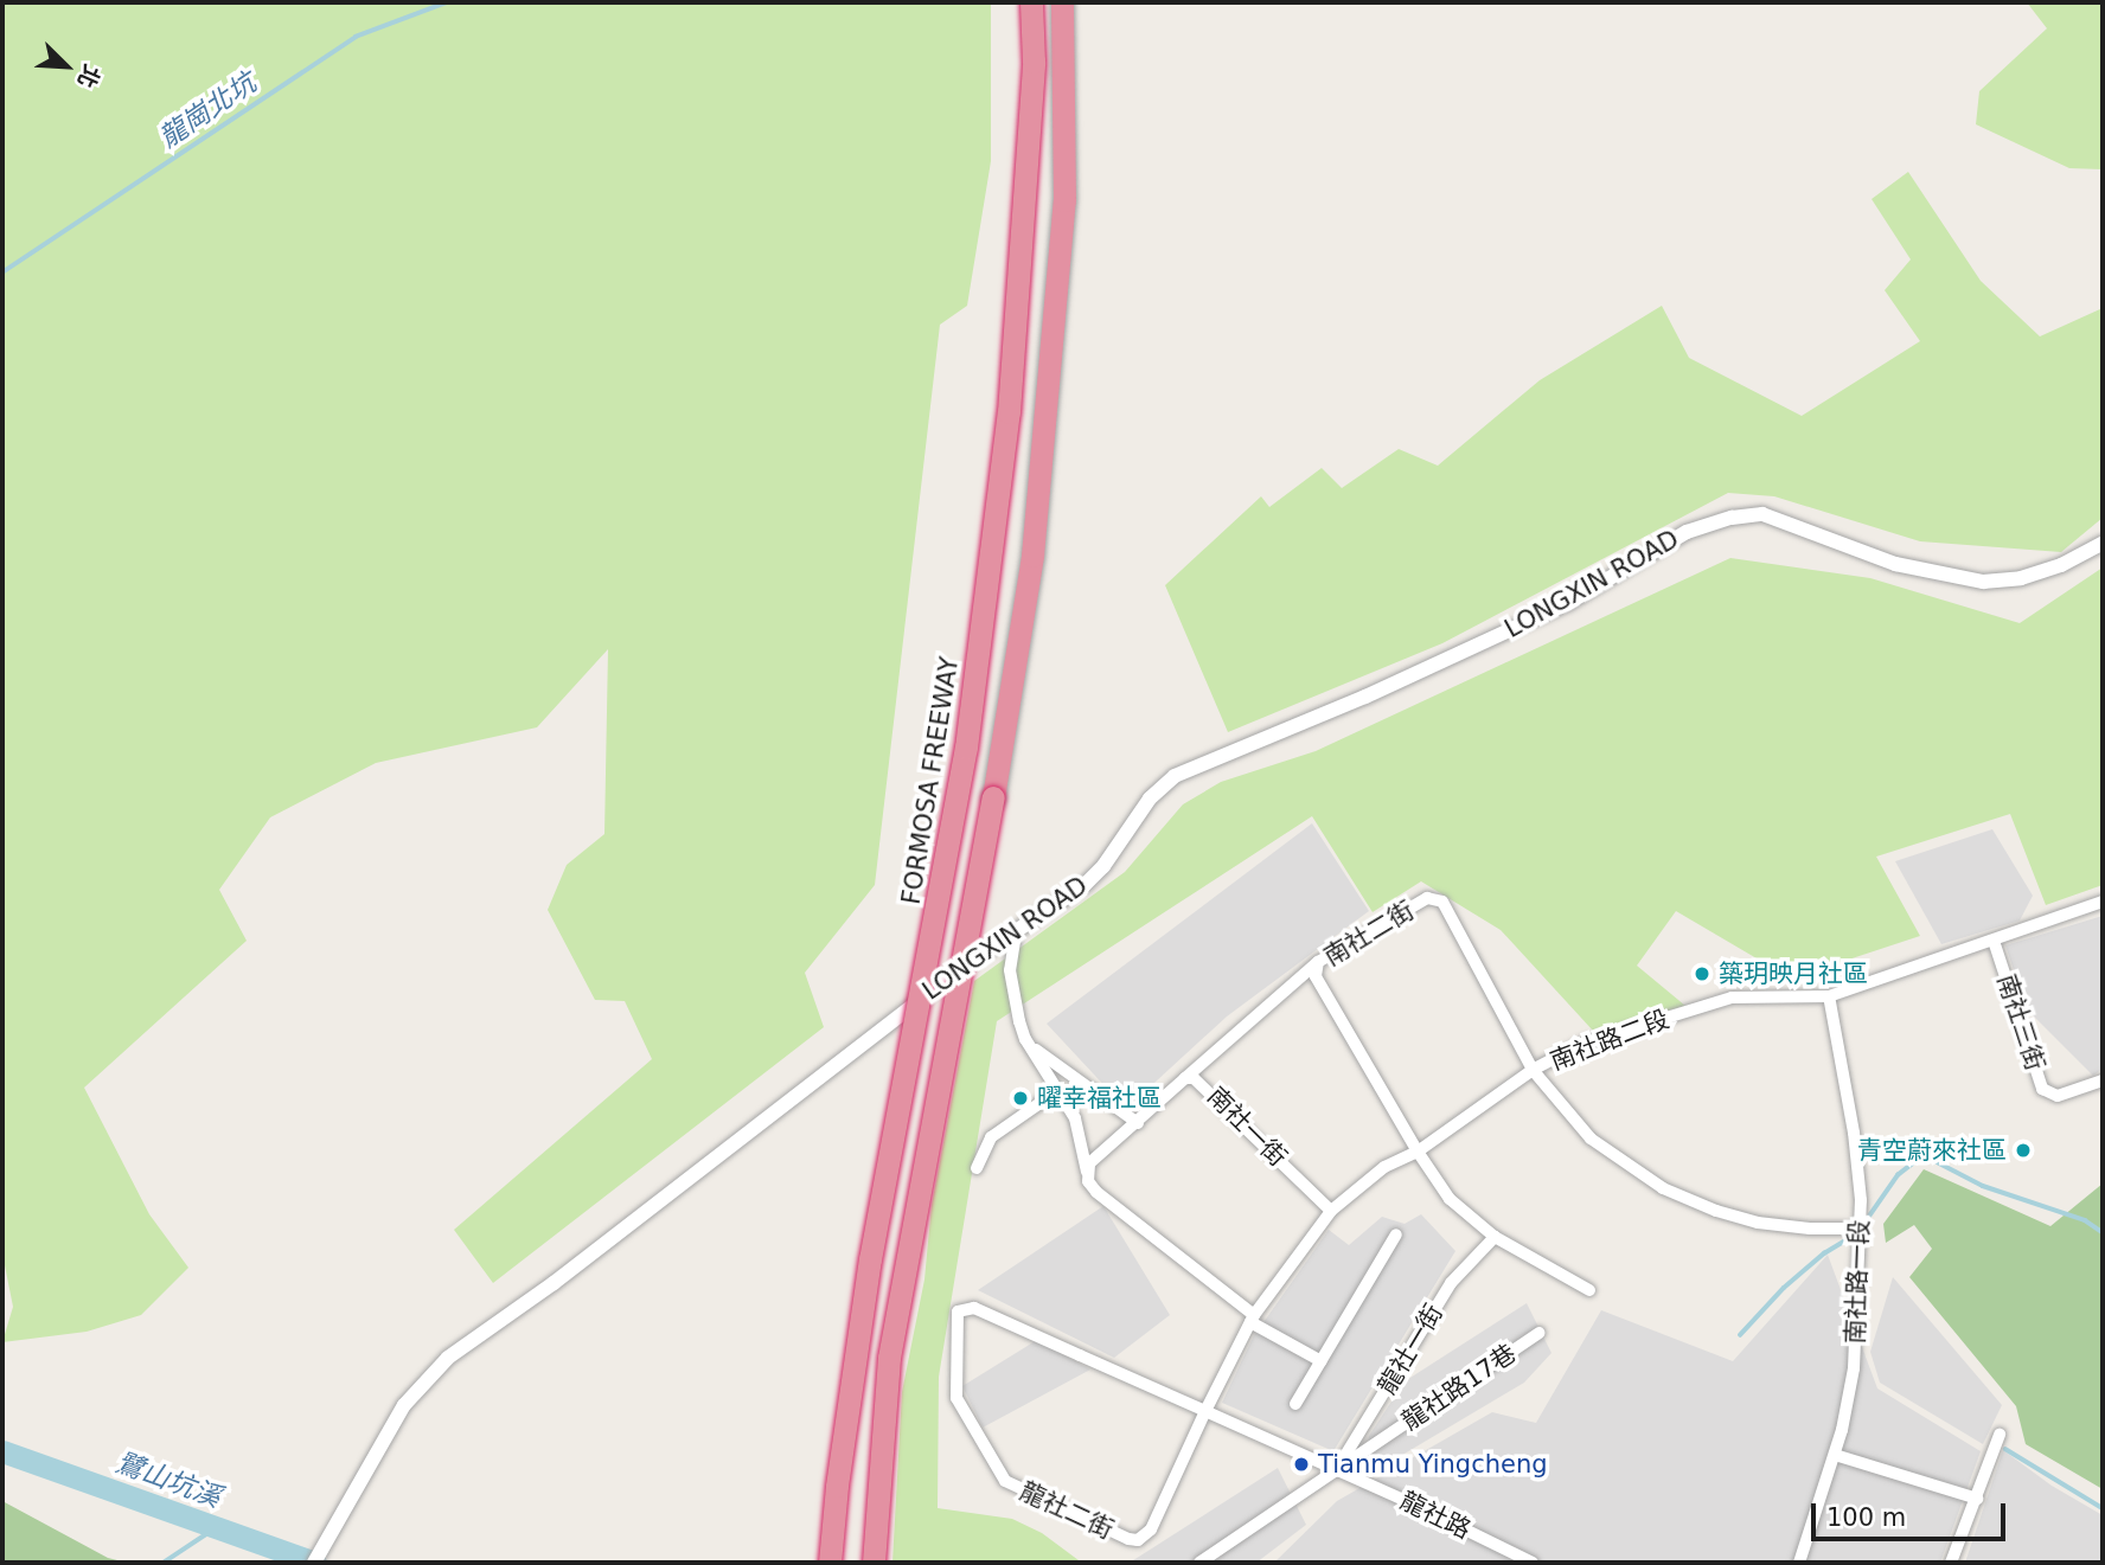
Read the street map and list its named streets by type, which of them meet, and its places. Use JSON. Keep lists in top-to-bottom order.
{
  "streets": {
    "highway": ["FORMOSA FREEWAY"],
    "street": [
      "LONGXIN ROAD",
      "南社二街",
      "南社三街",
      "南社路二段",
      "南社一街",
      "南社路一段",
      "龍社一街",
      "龍社路17巷",
      "龍社二街",
      "龍社路"
    ]
  },
  "crossings": [
    ["南社二街", "南社路二段"],
    ["南社二街", "南社路一段"],
    ["南社二街", "龍社一街"],
    ["南社三街", "南社路二段"],
    ["南社路二段", "南社一街"],
    ["南社路二段", "南社路一段"],
    ["南社路二段", "龍社二街"],
    ["龍社一街", "龍社路17巷"],
    ["龍社一街", "龍社二街"],
    ["龍社一街", "龍社路"],
    ["龍社路17巷", "龍社二街"],
    ["龍社路17巷", "龍社路"],
    ["龍社二街", "龍社路"]
  ],
  "water": ["龍崗北坑", "鷺山坑溪"],
  "places": [
    "築玥映月社區",
    "曜幸福社區",
    "青空蔚來社區",
    "Tianmu Yingcheng"
  ],
  "scale_bar": "100 m",
  "north": "bottom right"
}
